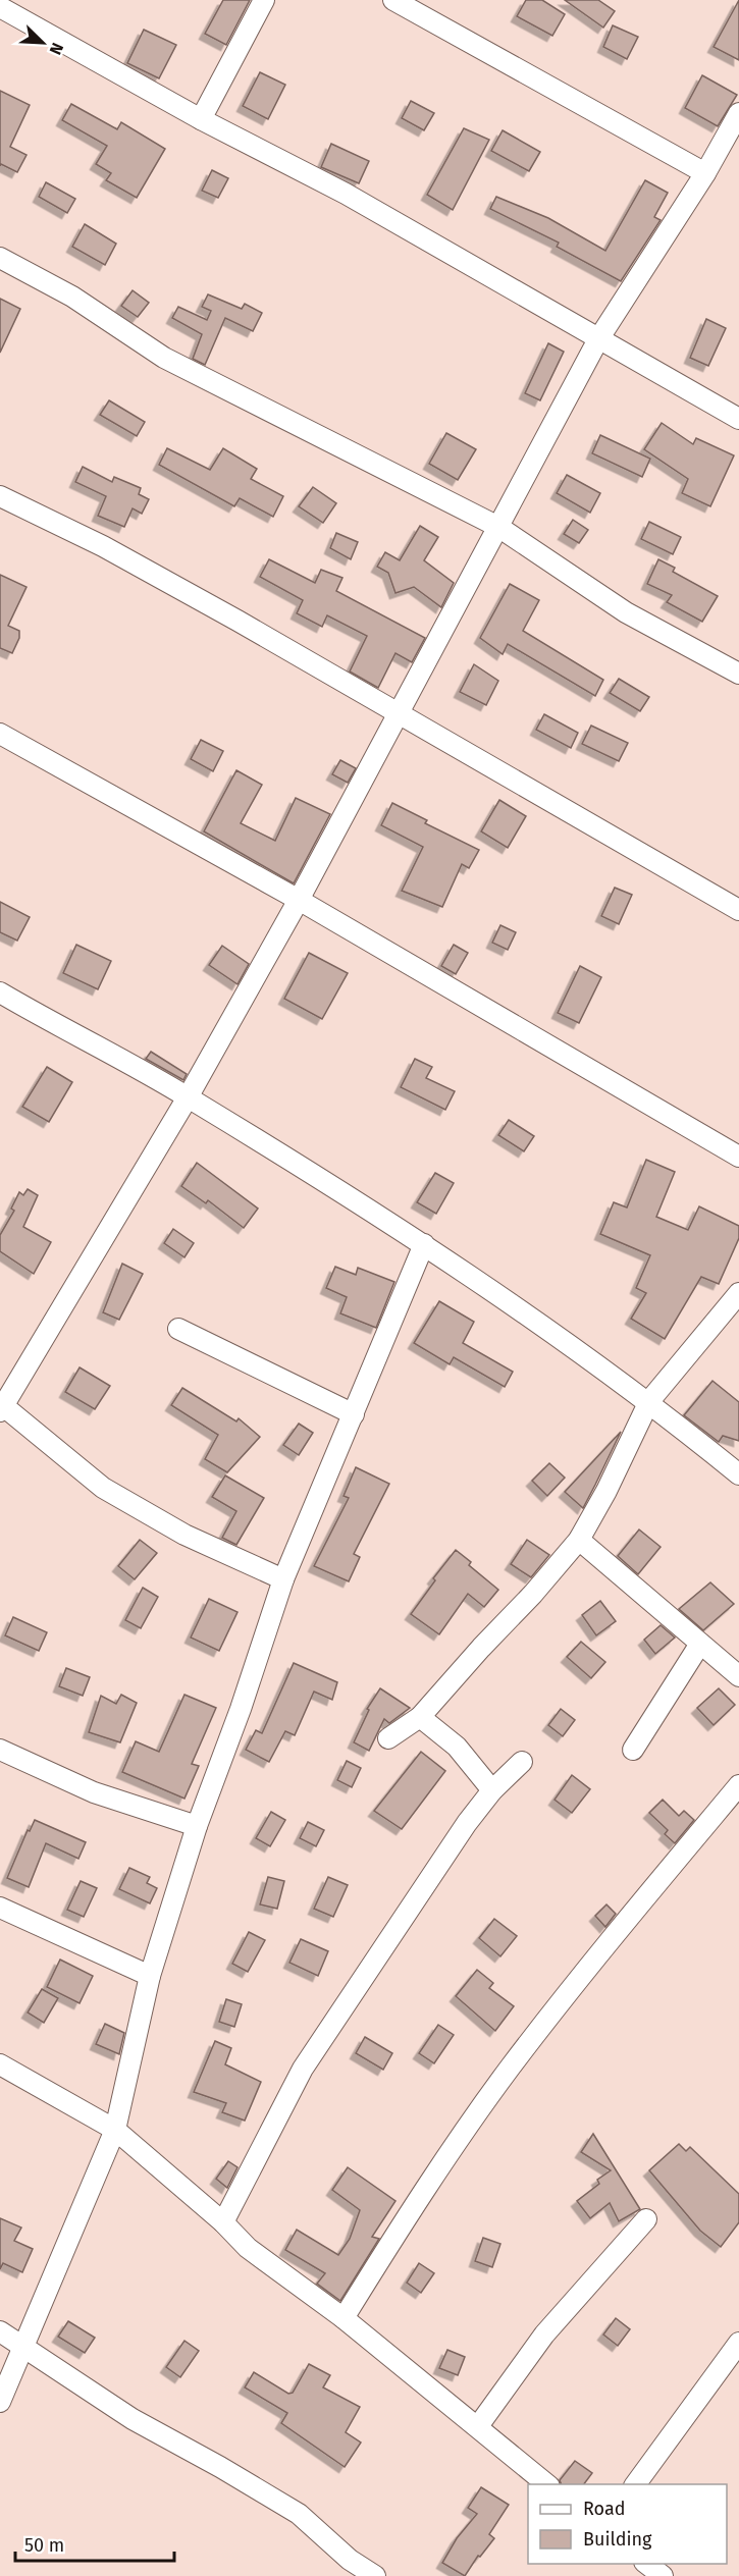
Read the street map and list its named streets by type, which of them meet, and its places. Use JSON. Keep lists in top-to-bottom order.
{
  "legend": ["Road", "Building"],
  "scale_bar": "50 m",
  "north": "bottom right"
}
